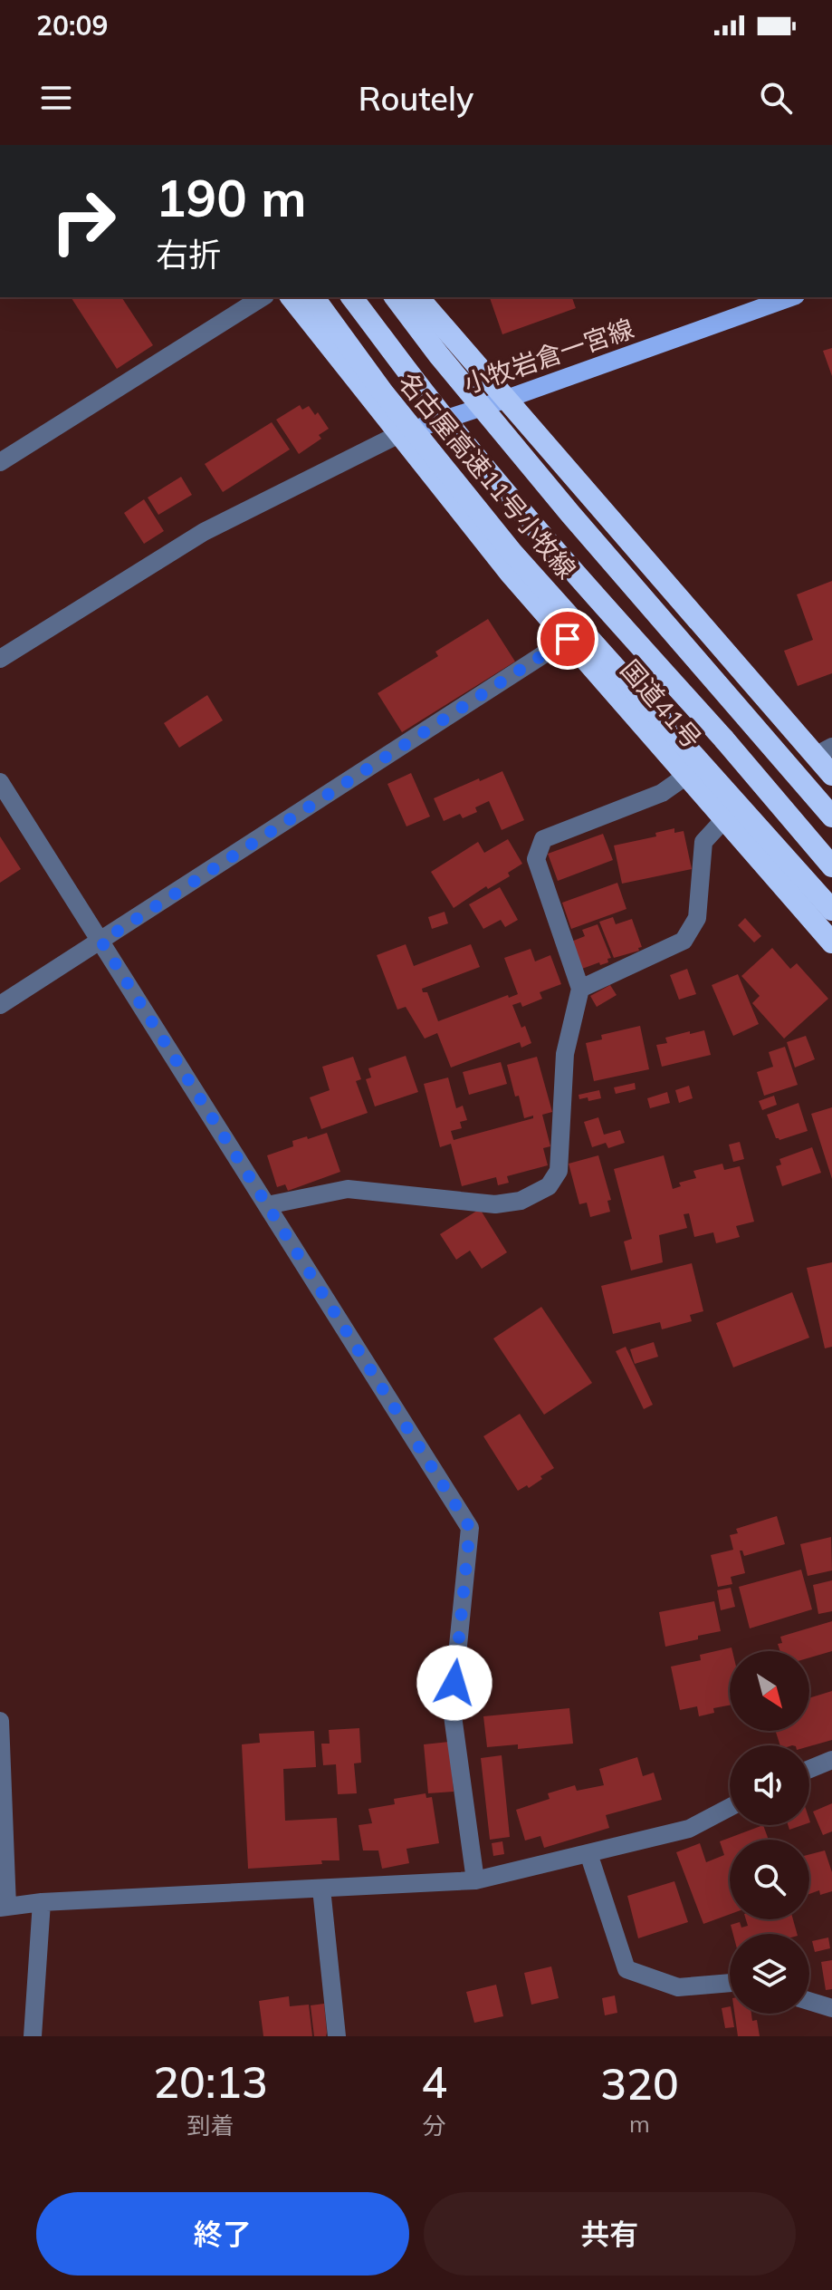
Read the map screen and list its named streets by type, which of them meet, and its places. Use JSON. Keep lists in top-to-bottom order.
{
  "streets": {
    "highway": ["名古屋高速11号小牧線", "国道41号"],
    "main road": ["小牧岩倉一宮線"]
  },
  "crossings": [
    ["小牧岩倉一宮線", "国道41号"]
  ],
  "north": "bottom right",
  "page": {
    "status": "20:09",
    "header": "Routely",
    "turn": ["190 m", "右折"],
    "eta": [
      "20:13",
      "到着",
      "4",
      "分",
      "320",
      "m"
    ],
    "buttons": ["終了", "共有"]
  }
}
